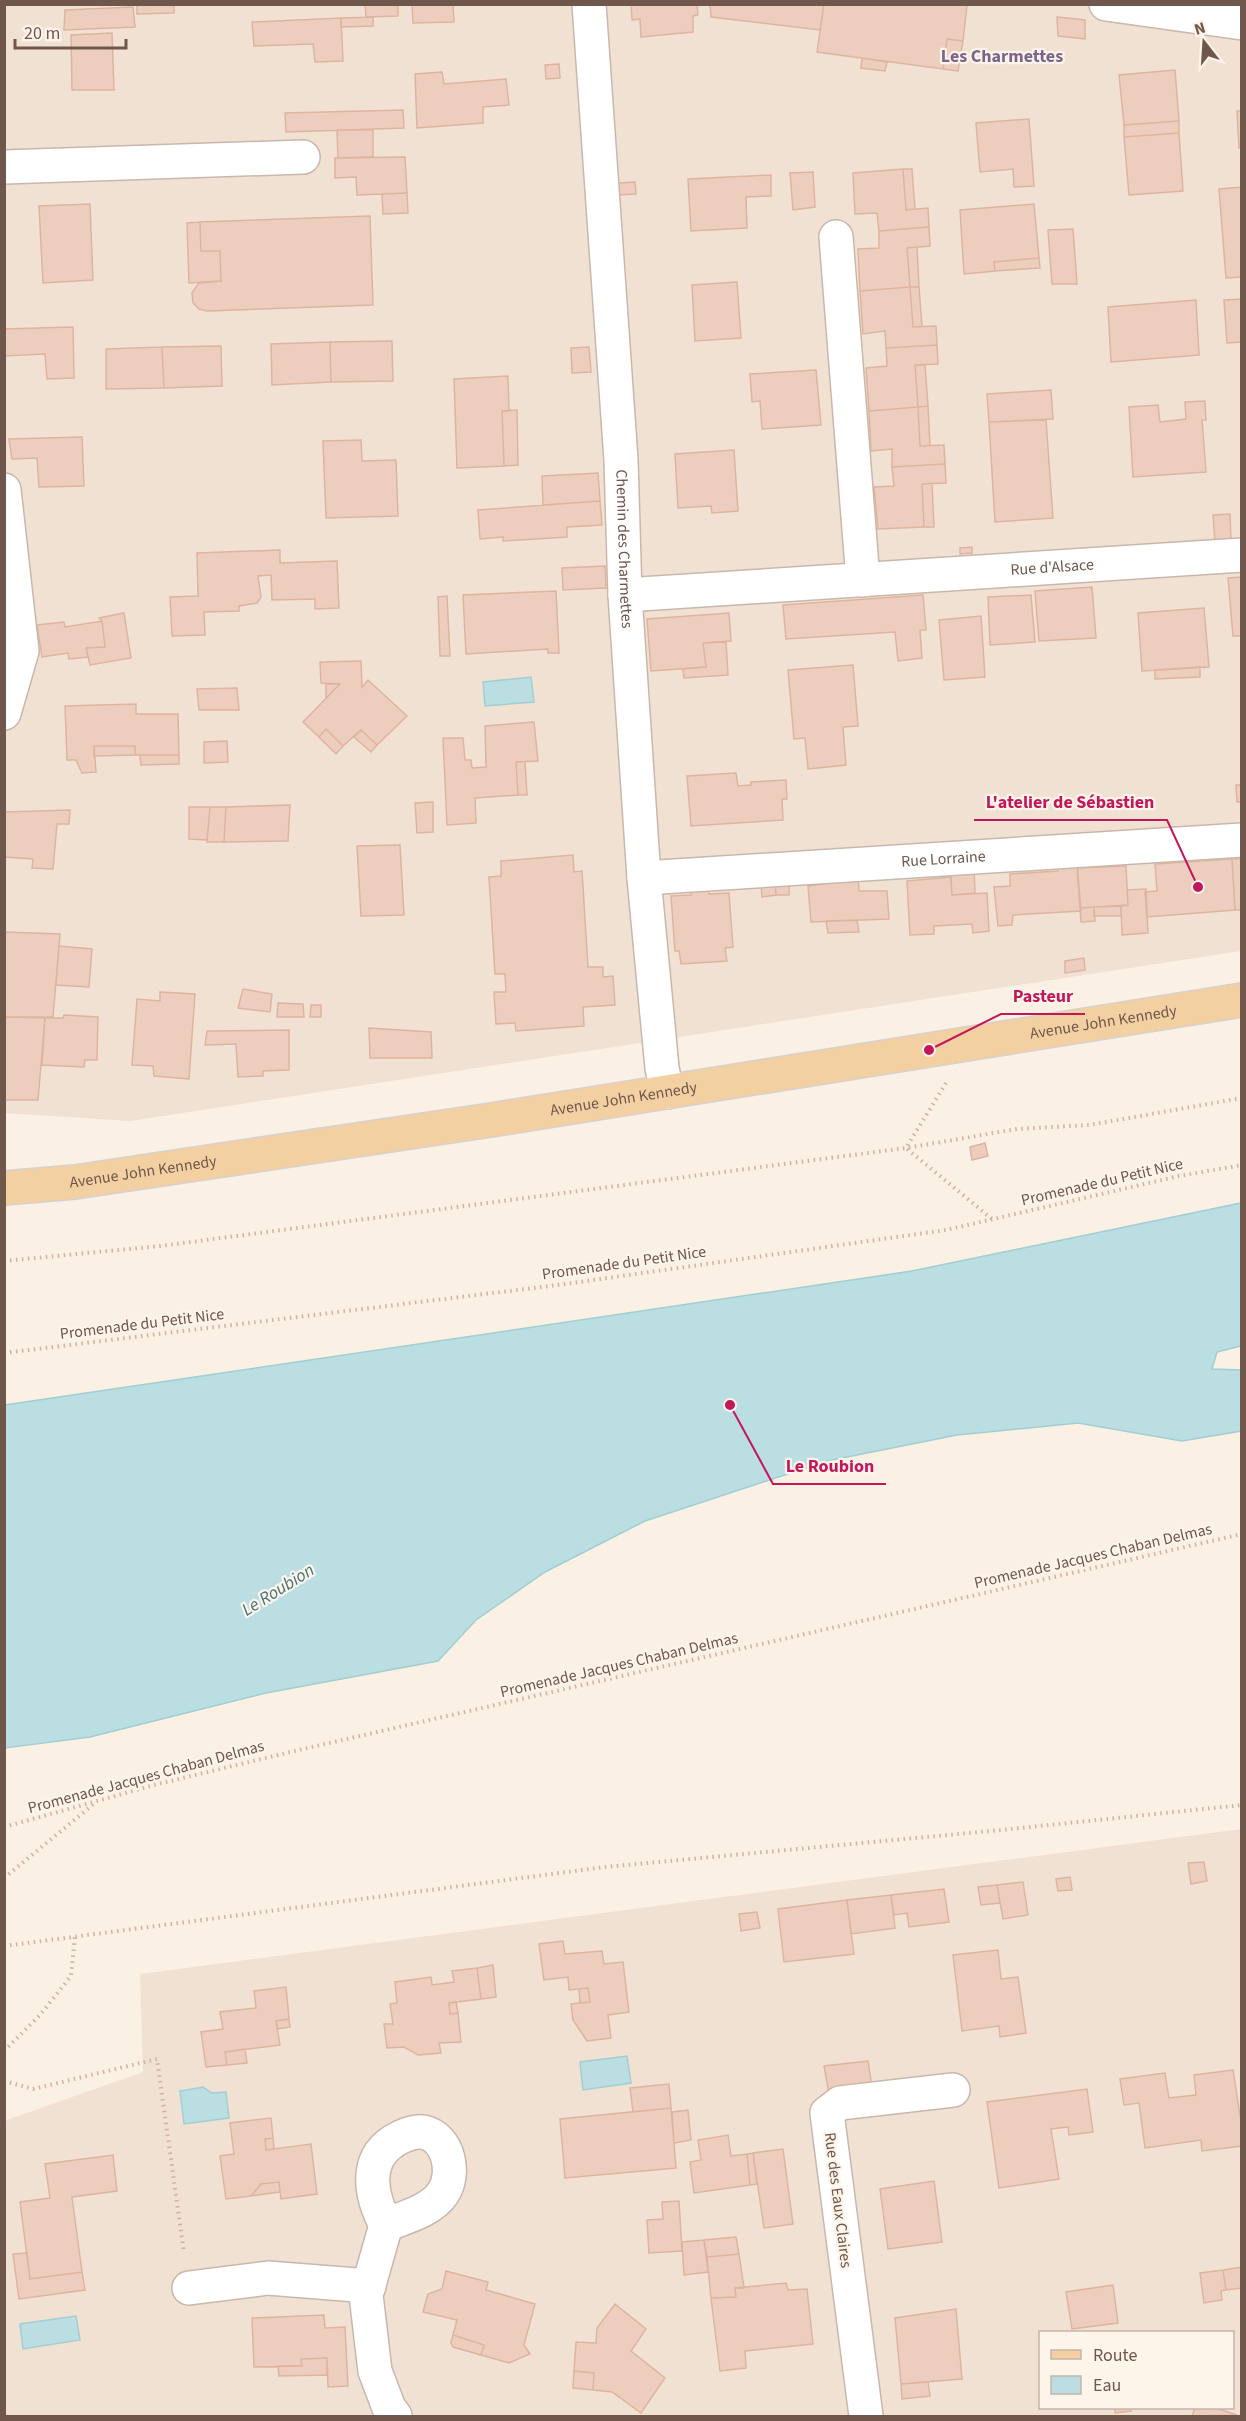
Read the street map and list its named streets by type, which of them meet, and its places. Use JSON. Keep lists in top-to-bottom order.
{
  "streets": {
    "main road": ["Avenue John Kennedy"],
    "street": [
      "Chemin des Charmettes",
      "Rue d'Alsace",
      "Rue Lorraine",
      "Rue des Eaux Claires"
    ],
    "path": ["Promenade du Petit Nice", "Promenade Jacques Chaban Delmas"]
  },
  "crossings": [
    ["Chemin des Charmettes", "Rue d'Alsace"],
    ["Chemin des Charmettes", "Rue Lorraine"],
    ["Chemin des Charmettes", "Avenue John Kennedy"]
  ],
  "districts": ["Les Charmettes"],
  "water": ["Le Roubion"],
  "places": ["L'atelier de Sébastien", "Pasteur", "Le Roubion"],
  "legend": ["Route", "Eau"],
  "scale_bar": "20 m",
  "north": "top"
}
